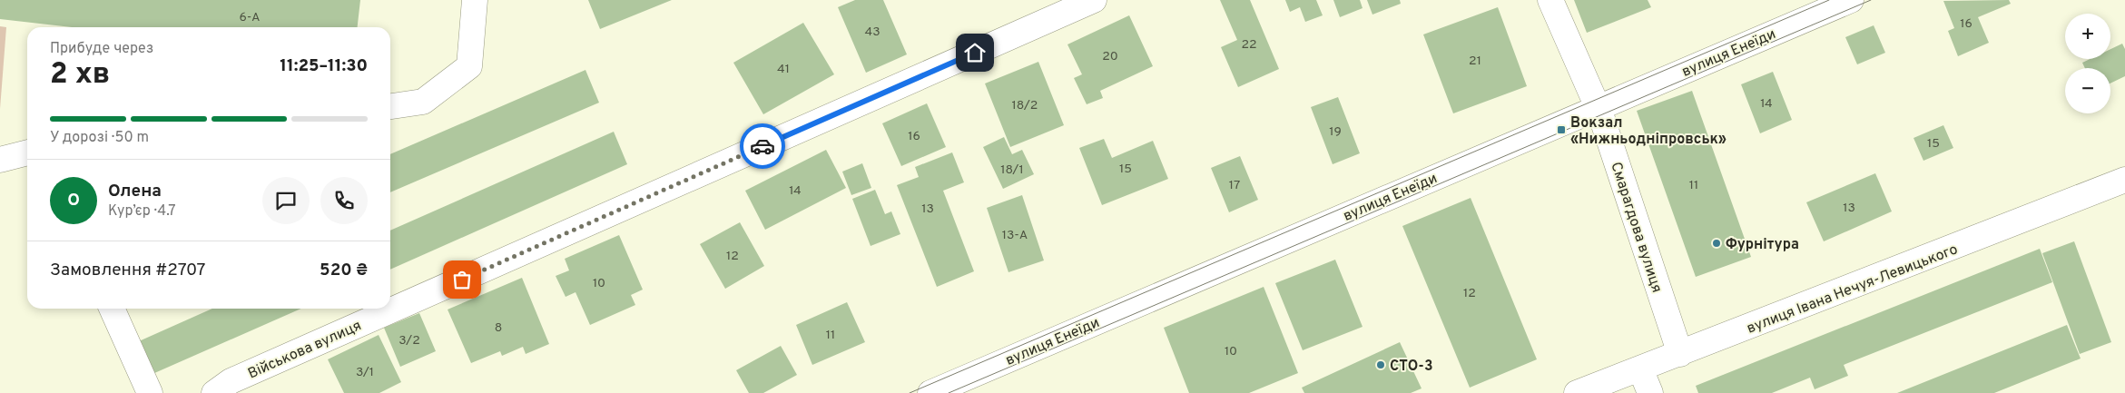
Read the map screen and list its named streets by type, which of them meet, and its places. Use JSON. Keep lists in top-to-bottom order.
{
  "streets": {
    "street": [
      "вулиця Енеїди",
      "Смарагдова вулиця",
      "вулиця Івана Нечуя-Левицького",
      "Військова вулиця"
    ]
  },
  "crossings": [
    ["вулиця Енеїди", "Смарагдова вулиця"],
    ["Смарагдова вулиця", "вулиця Івана Нечуя-Левицького"]
  ],
  "places": {
    "transit": ["Вокзал «Нижньодніпровськ»"],
    "other": ["Фурнітура", "СТО-3"]
  },
  "house_numbers": [
    "6-А",
    "16",
    "43",
    "22",
    "20",
    "21",
    "41",
    "14",
    "18/2",
    "19",
    "16",
    "15",
    "15",
    "18/1",
    "17",
    "11",
    "14",
    "13",
    "13",
    "13-А",
    "12",
    "10",
    "12",
    "8",
    "11",
    "3/2",
    "10",
    "3/1"
  ],
  "page": {
    "map_buttons": ["+", "−"],
    "heading": ["2 хв", "Прибуде через", "11:25–11:30"],
    "panel": [
      "Олена",
      "Кур’єр · 4.7",
      "Замовлення #2707",
      "520 ₴"
    ],
    "bar": "У дорозі · 50 m",
    "round": "О"
  }
}
